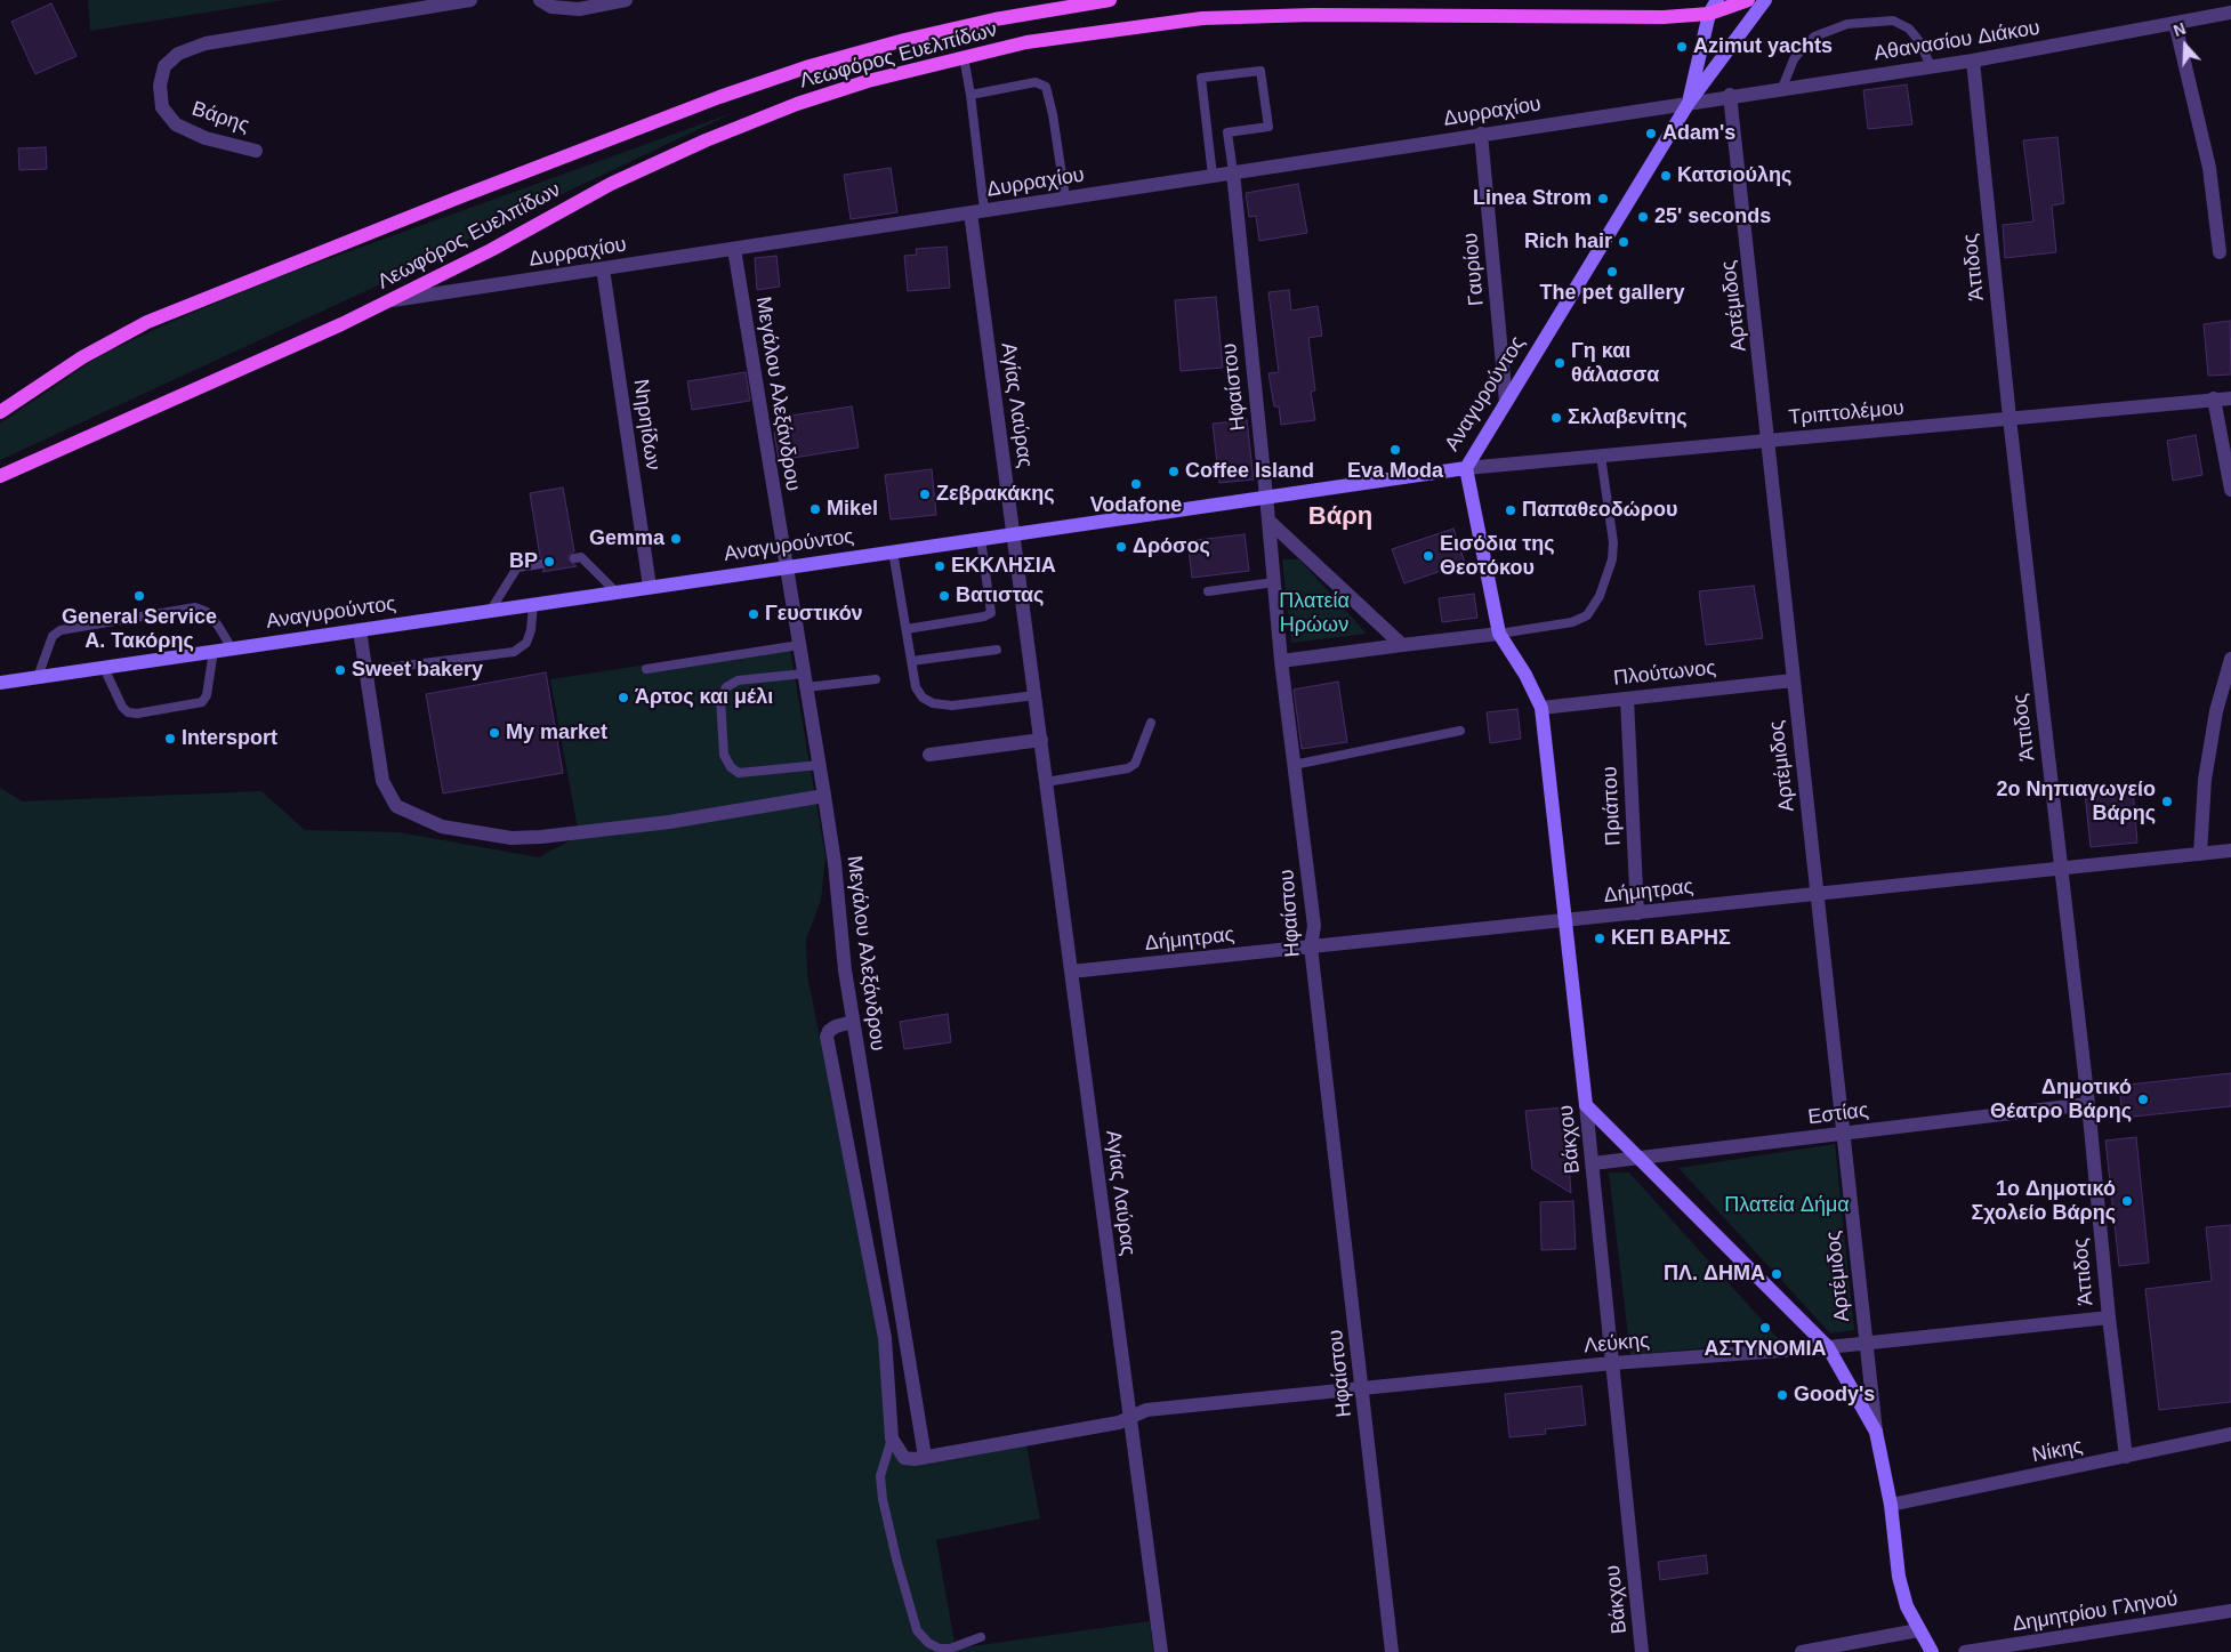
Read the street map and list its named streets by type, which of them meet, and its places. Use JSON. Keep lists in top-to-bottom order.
{
  "streets": {
    "main road": ["Λεωφόρος Ευελπίδων", "Αναγυρούντος", "Βάκχου"],
    "street": [
      "Αθανασίου Διάκου",
      "Δυρραχίου",
      "Βάρης",
      "Άττιδος",
      "Γαυρίου",
      "Αρτέμιδος",
      "Ηφαίστου",
      "Μεγάλου Αλεξάνδρου",
      "Αγίας Λαύρας",
      "Τριπτολέμου",
      "Νηρηίδων",
      "Πλούτωνος",
      "Πριάπου",
      "Δήμητρας",
      "Εστίας",
      "Λεύκης",
      "Νίκης",
      "Δημητρίου Γληνού"
    ]
  },
  "crossings": [
    ["Αθανασίου Διάκου", "Δυρραχίου"],
    ["Αθανασίου Διάκου", "Άττιδος"],
    ["Αθανασίου Διάκου", "Αρτέμιδος"],
    ["Αθανασίου Διάκου", "Αναγυρούντος"],
    ["Λεωφόρος Ευελπίδων", "Δυρραχίου"],
    ["Λεωφόρος Ευελπίδων", "Αναγυρούντος"],
    ["Δυρραχίου", "Γαυρίου"],
    ["Δυρραχίου", "Ηφαίστου"],
    ["Δυρραχίου", "Μεγάλου Αλεξάνδρου"],
    ["Δυρραχίου", "Αναγυρούντος"],
    ["Δυρραχίου", "Αγίας Λαύρας"],
    ["Δυρραχίου", "Νηρηίδων"],
    ["Άττιδος", "Τριπτολέμου"],
    ["Άττιδος", "Δήμητρας"],
    ["Άττιδος", "Εστίας"],
    ["Άττιδος", "Λεύκης"],
    ["Άττιδος", "Νίκης"],
    ["Γαυρίου", "Αναγυρούντος"],
    ["Αρτέμιδος", "Τριπτολέμου"],
    ["Αρτέμιδος", "Πλούτωνος"],
    ["Αρτέμιδος", "Δήμητρας"],
    ["Αρτέμιδος", "Εστίας"],
    ["Αρτέμιδος", "Λεύκης"],
    ["Ηφαίστου", "Αναγυρούντος"],
    ["Ηφαίστου", "Δήμητρας"],
    ["Ηφαίστου", "Λεύκης"],
    ["Μεγάλου Αλεξάνδρου", "Αναγυρούντος"],
    ["Αναγυρούντος", "Αγίας Λαύρας"],
    ["Αναγυρούντος", "Τριπτολέμου"],
    ["Αναγυρούντος", "Νηρηίδων"],
    ["Αγίας Λαύρας", "Δήμητρας"],
    ["Αγίας Λαύρας", "Λεύκης"],
    ["Πλούτωνος", "Πριάπου"],
    ["Πλούτωνος", "Βάκχου"],
    ["Πριάπου", "Δήμητρας"],
    ["Δήμητρας", "Βάκχου"],
    ["Εστίας", "Βάκχου"],
    ["Βάκχου", "Λεύκης"]
  ],
  "districts": ["Βάρη"],
  "parks": ["Πλατεία Ηρώων", "Πλατεία Δήμα"],
  "places": [
    "Azimut yachts",
    "Adam's",
    "Κατσιούλης",
    "Linea Strom",
    "25' seconds",
    "Rich hair",
    "The pet gallery",
    "Γη και θάλασσα",
    "Σκλαβενίτης",
    "Eva Moda",
    "Coffee Island",
    "Vodafone",
    "Ζεβρακάκης",
    "Mikel",
    "Παπαθεοδώρου",
    "Gemma",
    "Δρόσος",
    "Εισόδια της Θεοτόκου",
    "BP",
    "ΕΚΚΛΗΣΙΑ",
    "General Service Α. Τακόρης",
    "Βατιστας",
    "Γευστικόν",
    "Sweet bakery",
    "Άρτος και μέλι",
    "My market",
    "Intersport",
    "2ο Νηπιαγωγείο Βάρης",
    "ΚΕΠ ΒΑΡΗΣ",
    "Δημοτικό Θέατρο Βάρης",
    "1ο Δημοτικό Σχολείο Βάρης",
    "ΠΛ. ΔΗΜΑ",
    "ΑΣΤΥΝΟΜΙΑ",
    "Goody's"
  ],
  "north": "top"
}
